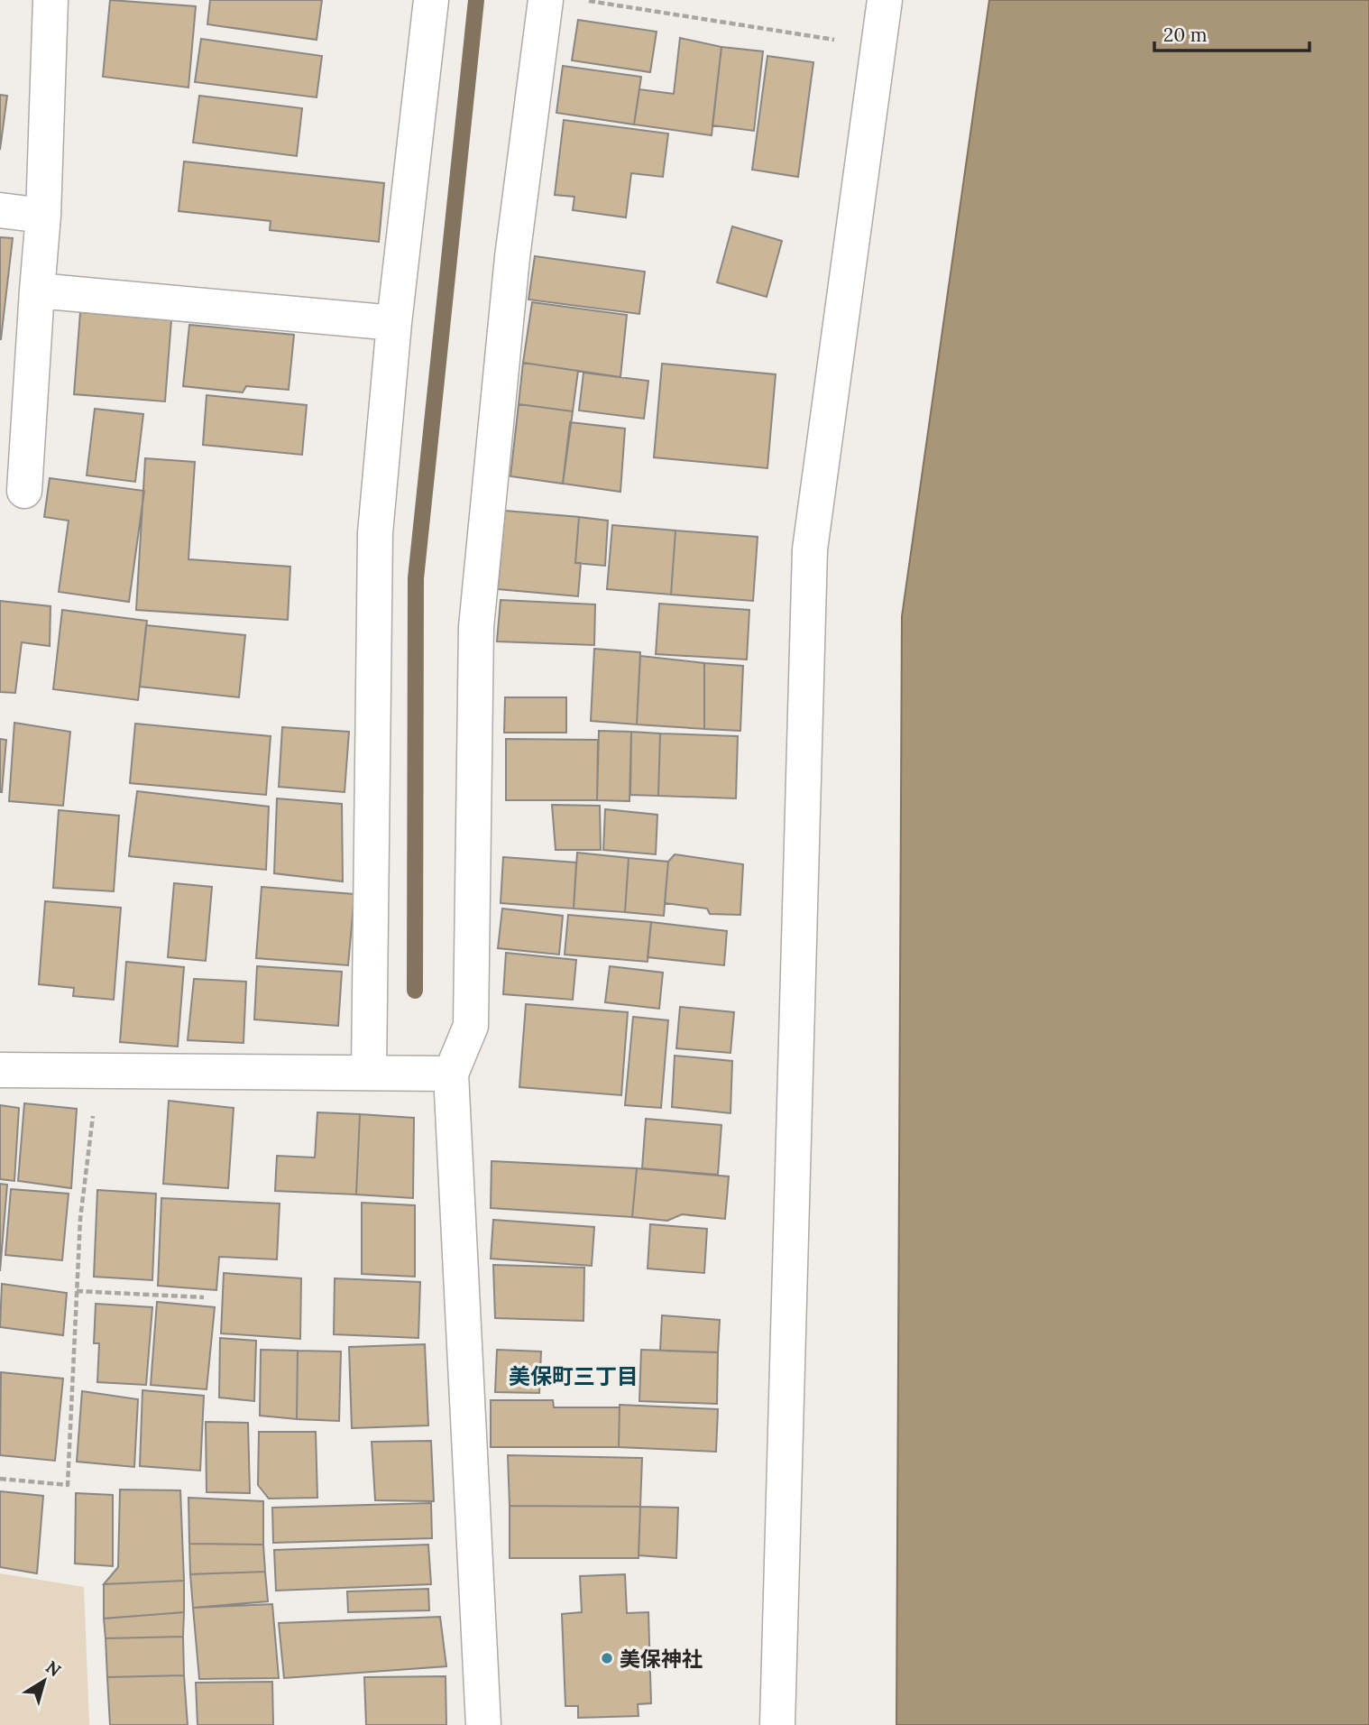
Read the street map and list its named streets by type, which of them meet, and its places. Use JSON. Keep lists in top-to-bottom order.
{
  "districts": ["美保町三丁目"],
  "places": ["美保神社"],
  "scale_bar": "20 m",
  "north": "top right"
}
